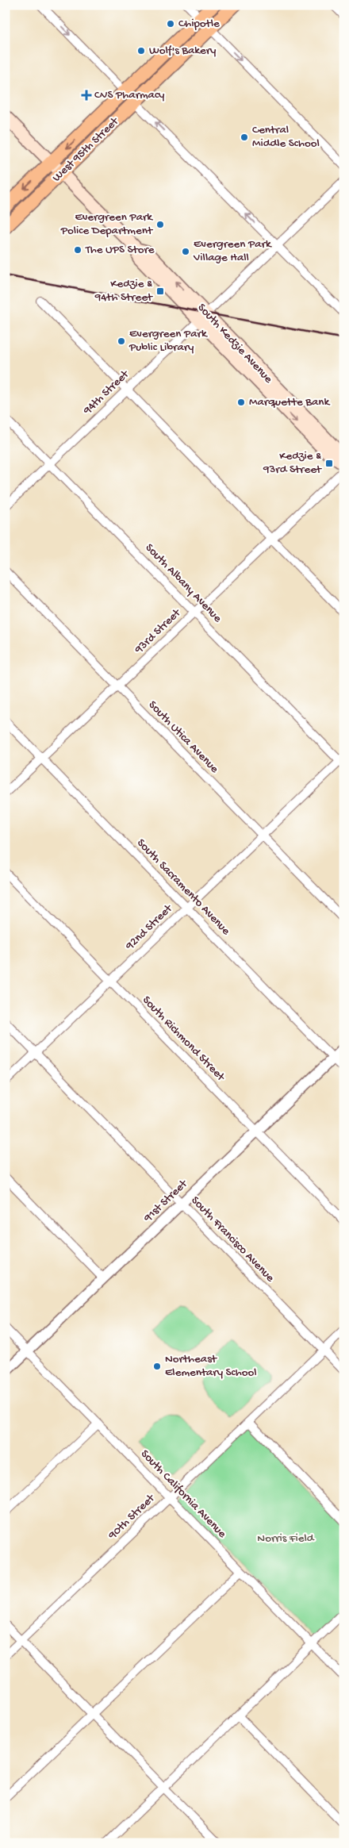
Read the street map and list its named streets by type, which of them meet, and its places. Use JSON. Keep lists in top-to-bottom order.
{
  "streets": {
    "main road": ["West 95th Street", "South Kedzie Avenue"],
    "street": [
      "94th Street",
      "South Albany Avenue",
      "93rd Street",
      "South Utica Avenue",
      "South Sacramento Avenue",
      "92nd Street",
      "South Richmond Street",
      "91st Street",
      "South Francisco Avenue",
      "South California Avenue",
      "90th Street"
    ]
  },
  "crossings": [
    ["West 95th Street", "South Kedzie Avenue"],
    ["South Kedzie Avenue", "94th Street"],
    ["94th Street", "South Albany Avenue"],
    ["South Albany Avenue", "93rd Street"],
    ["South Albany Avenue", "92nd Street"],
    ["93rd Street", "South Utica Avenue"],
    ["93rd Street", "South Sacramento Avenue"],
    ["South Utica Avenue", "92nd Street"],
    ["South Sacramento Avenue", "92nd Street"],
    ["South Sacramento Avenue", "91st Street"],
    ["92nd Street", "South Richmond Street"],
    ["92nd Street", "South Francisco Avenue"],
    ["South Richmond Street", "91st Street"],
    ["91st Street", "South Francisco Avenue"],
    ["91st Street", "South California Avenue"],
    ["South Francisco Avenue", "90th Street"],
    ["South California Avenue", "90th Street"]
  ],
  "parks": ["Norris Field"],
  "places": {
    "other": [
      "Chipotle",
      "Wolf's Bakery",
      "Central Middle School",
      "Evergreen Park Police Department",
      "The UPS Store",
      "Evergreen Park Village Hall",
      "Evergreen Park Public Library",
      "Marquette Bank",
      "Northeast Elementary School"
    ],
    "health": ["CVS Pharmacy"],
    "transit": ["Kedzie & 94th Street", "Kedzie & 93rd Street"]
  }
}
